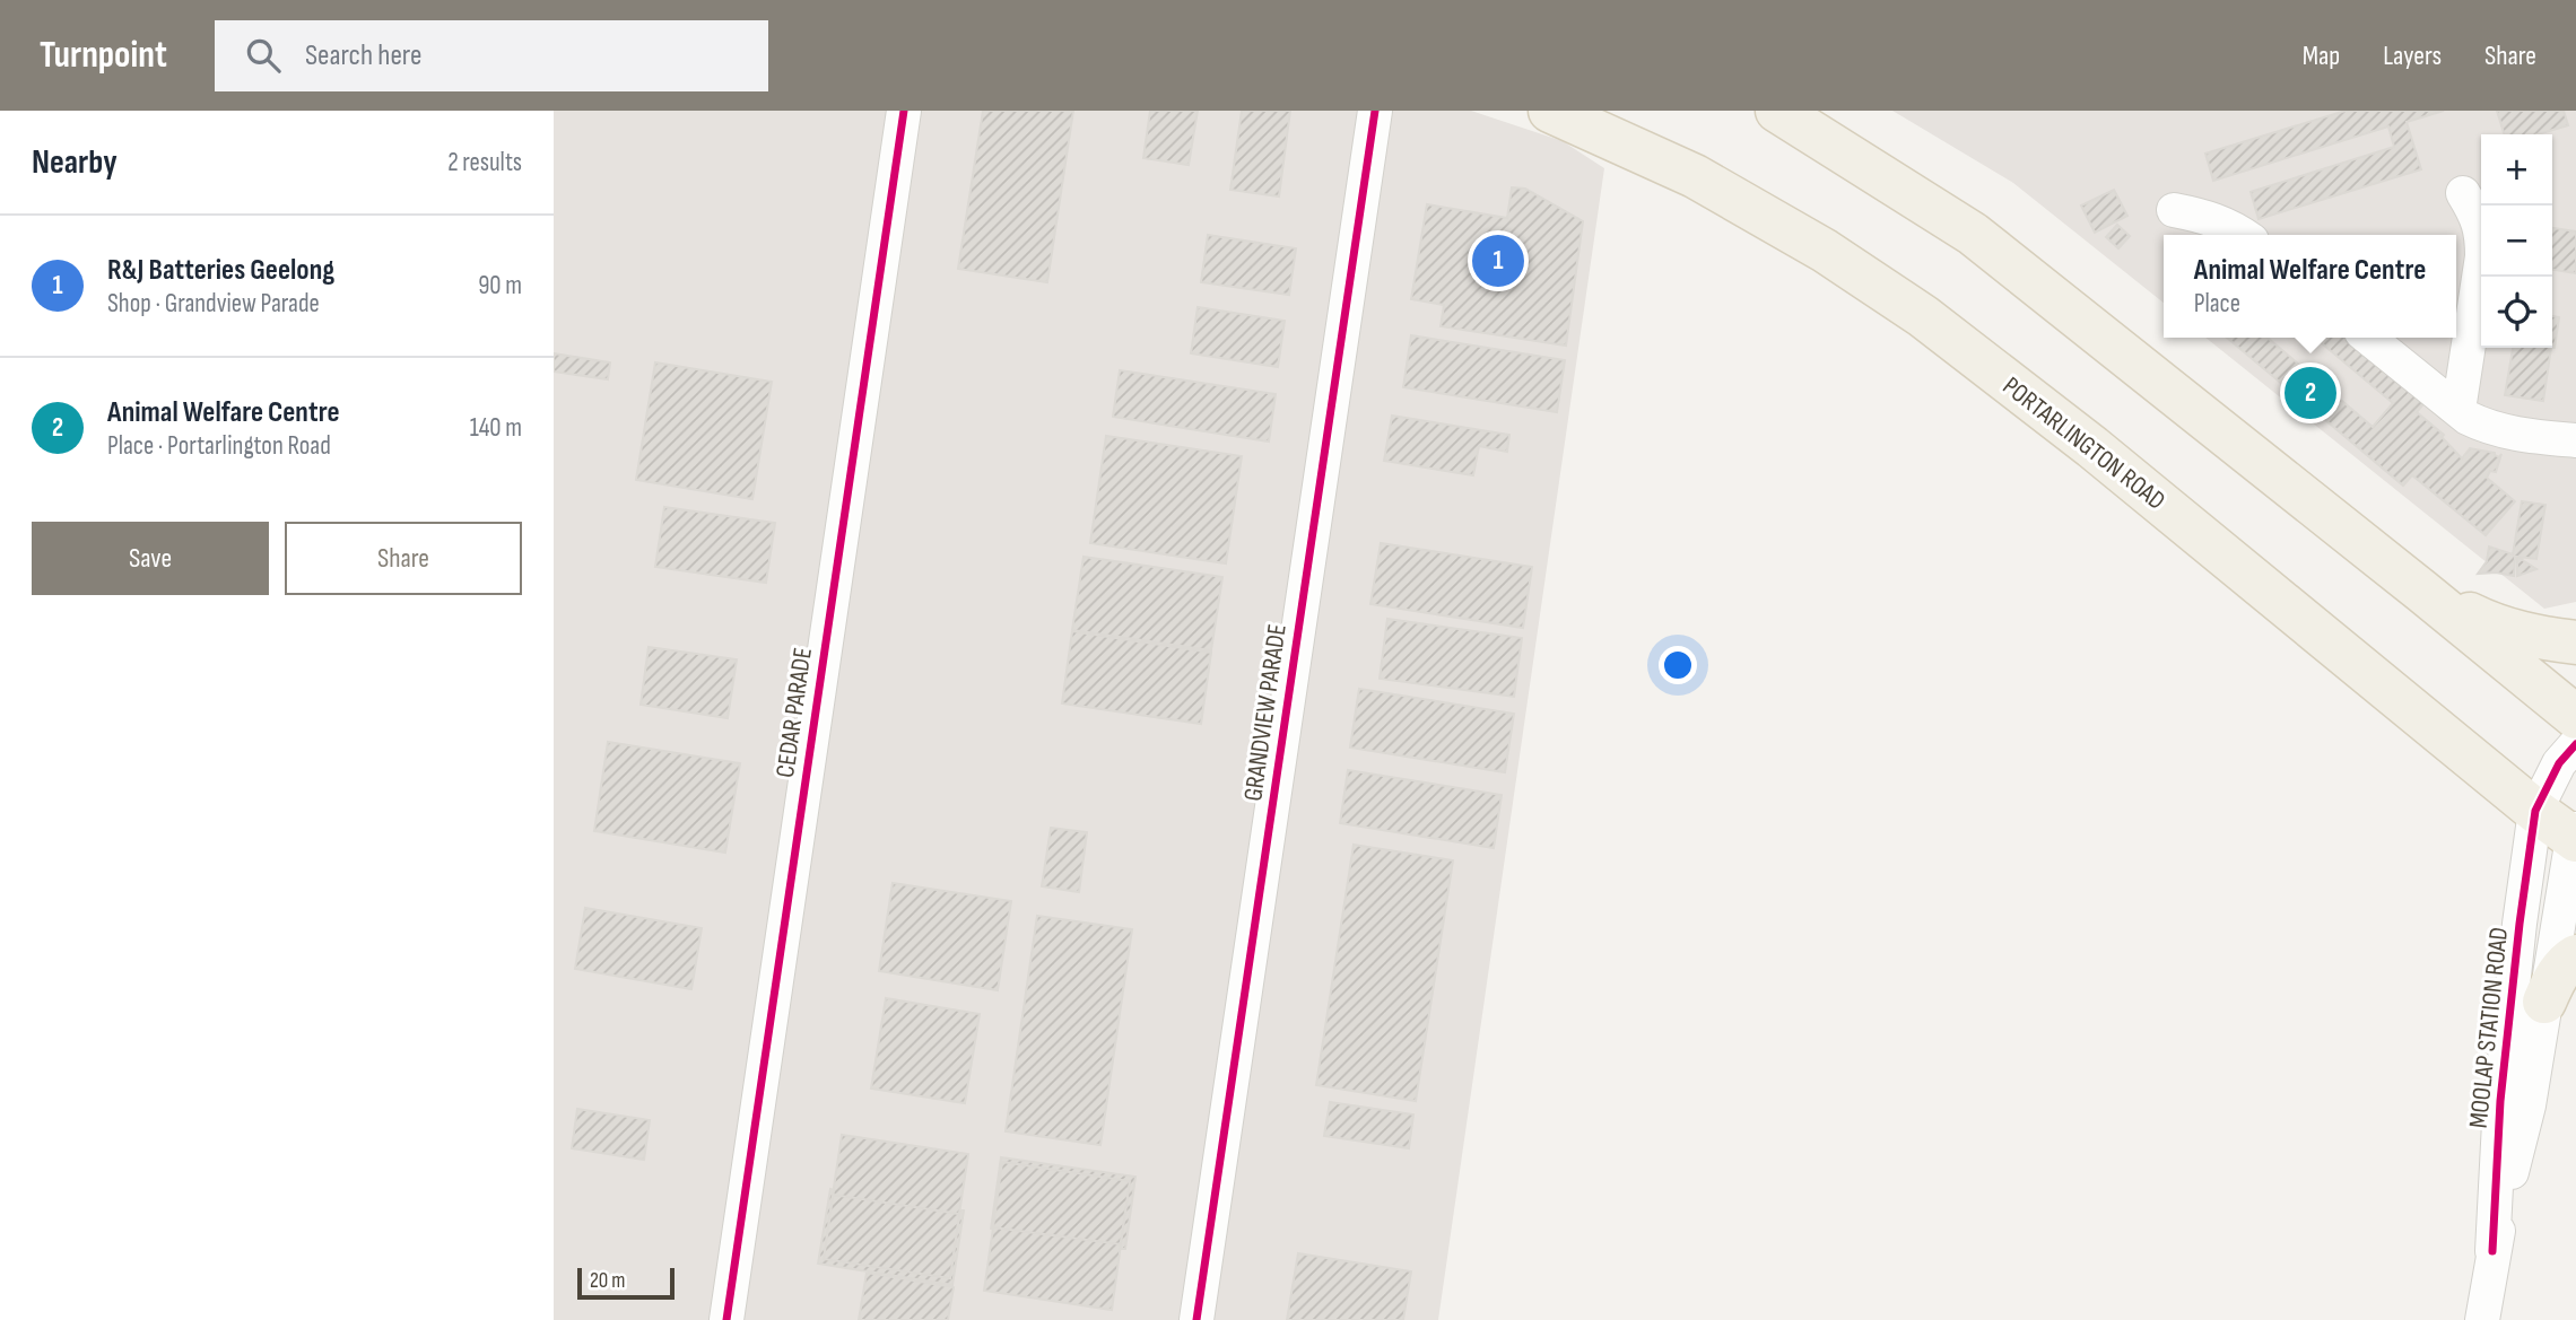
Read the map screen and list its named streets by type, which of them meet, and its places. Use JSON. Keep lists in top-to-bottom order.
{
  "streets": {
    "main road": ["PORTARLINGTON ROAD"],
    "street": ["CEDAR PARADE", "GRANDVIEW PARADE", "MOOLAP STATION ROAD"]
  },
  "crossings": [
    ["PORTARLINGTON ROAD", "MOOLAP STATION ROAD"]
  ],
  "scale_bar": "20 m",
  "page": {
    "header": "Turnpoint",
    "search": "Search here",
    "nav": ["Map", "Layers", "Share"],
    "heading": ["Nearby", "2 results"],
    "map_buttons": ["+", "−"],
    "list": [
      {
        "mark": "1",
        "name": "R&J Batteries Geelong",
        "note": "Shop · Grandview Parade",
        "value": "90 m"
      },
      {
        "mark": "2",
        "name": "Animal Welfare Centre",
        "note": "Place · Portarlington Road",
        "value": "140 m"
      }
    ],
    "pins": ["1", "2"],
    "popup": ["Animal Welfare Centre", "Place"],
    "buttons": ["Save", "Share"],
    "scale": "20 m"
  }
}
